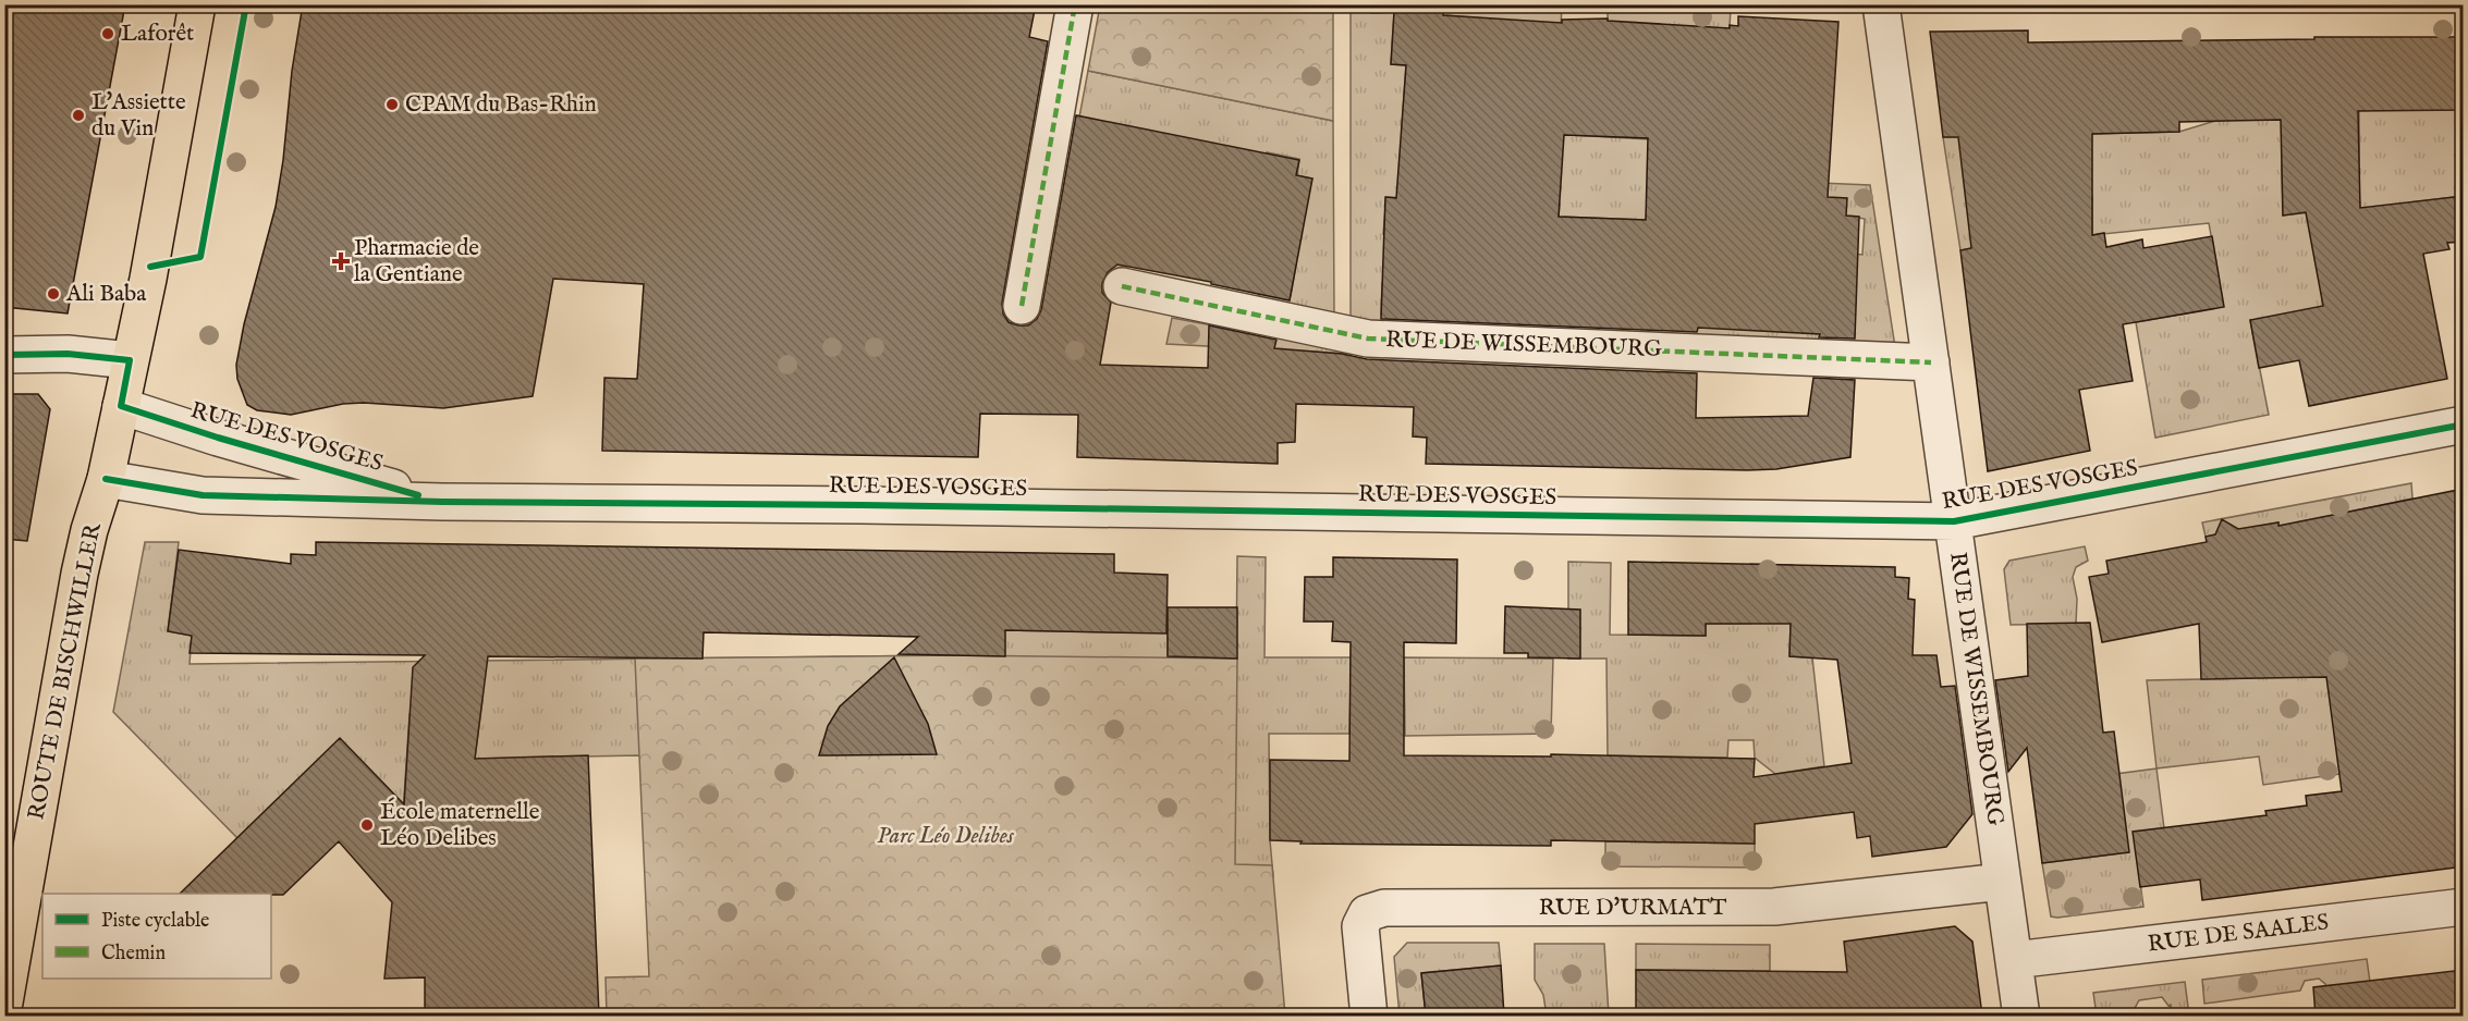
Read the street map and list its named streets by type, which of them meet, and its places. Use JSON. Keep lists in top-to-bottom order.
{
  "streets": {
    "main road": ["ROUTE DE BISCHWILLER"],
    "street": [
      "RUE DE WISSEMBOURG",
      "RUE DES VOSGES",
      "RUE D'URMATT",
      "RUE DE SAALES"
    ]
  },
  "crossings": [
    ["RUE DE WISSEMBOURG", "RUE DES VOSGES"],
    ["RUE DE WISSEMBOURG", "RUE D'URMATT"],
    ["RUE DE WISSEMBOURG", "RUE DE SAALES"],
    ["RUE DES VOSGES", "ROUTE DE BISCHWILLER"]
  ],
  "parks": ["Parc Léo Delibes"],
  "places": {
    "other": [
      "Laforêt",
      "CPAM du Bas-Rhin",
      "L'Assiette du Vin",
      "Ali Baba",
      "École maternelle Léo Delibes"
    ],
    "health": ["Pharmacie de la Gentiane"]
  },
  "legend": ["Piste cyclable", "Chemin"]
}
